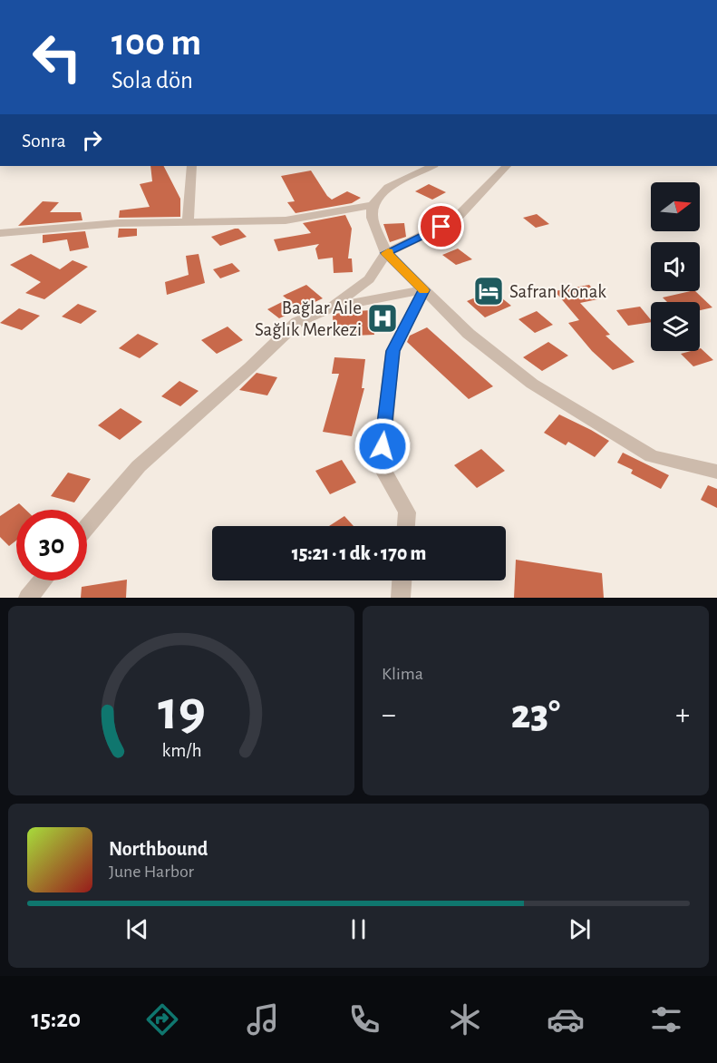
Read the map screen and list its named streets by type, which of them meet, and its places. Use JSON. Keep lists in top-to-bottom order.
{
  "places": {
    "hotel": ["Safran Konak"],
    "hospital": ["Bağlar Aile Sağlık Merkezi"]
  },
  "north": "right",
  "page": {
    "turn": ["100 m", "Sola dön"],
    "then": "Sonra",
    "limit": "30",
    "trip": "15:21 · 1 dk · 170 m",
    "tile": "Klima",
    "heat": ["−", "23°", "+"],
    "song": ["Northbound", "June Harbor"],
    "tabs": "15:20",
    "gauge": ["19", "km/h"]
  }
}
